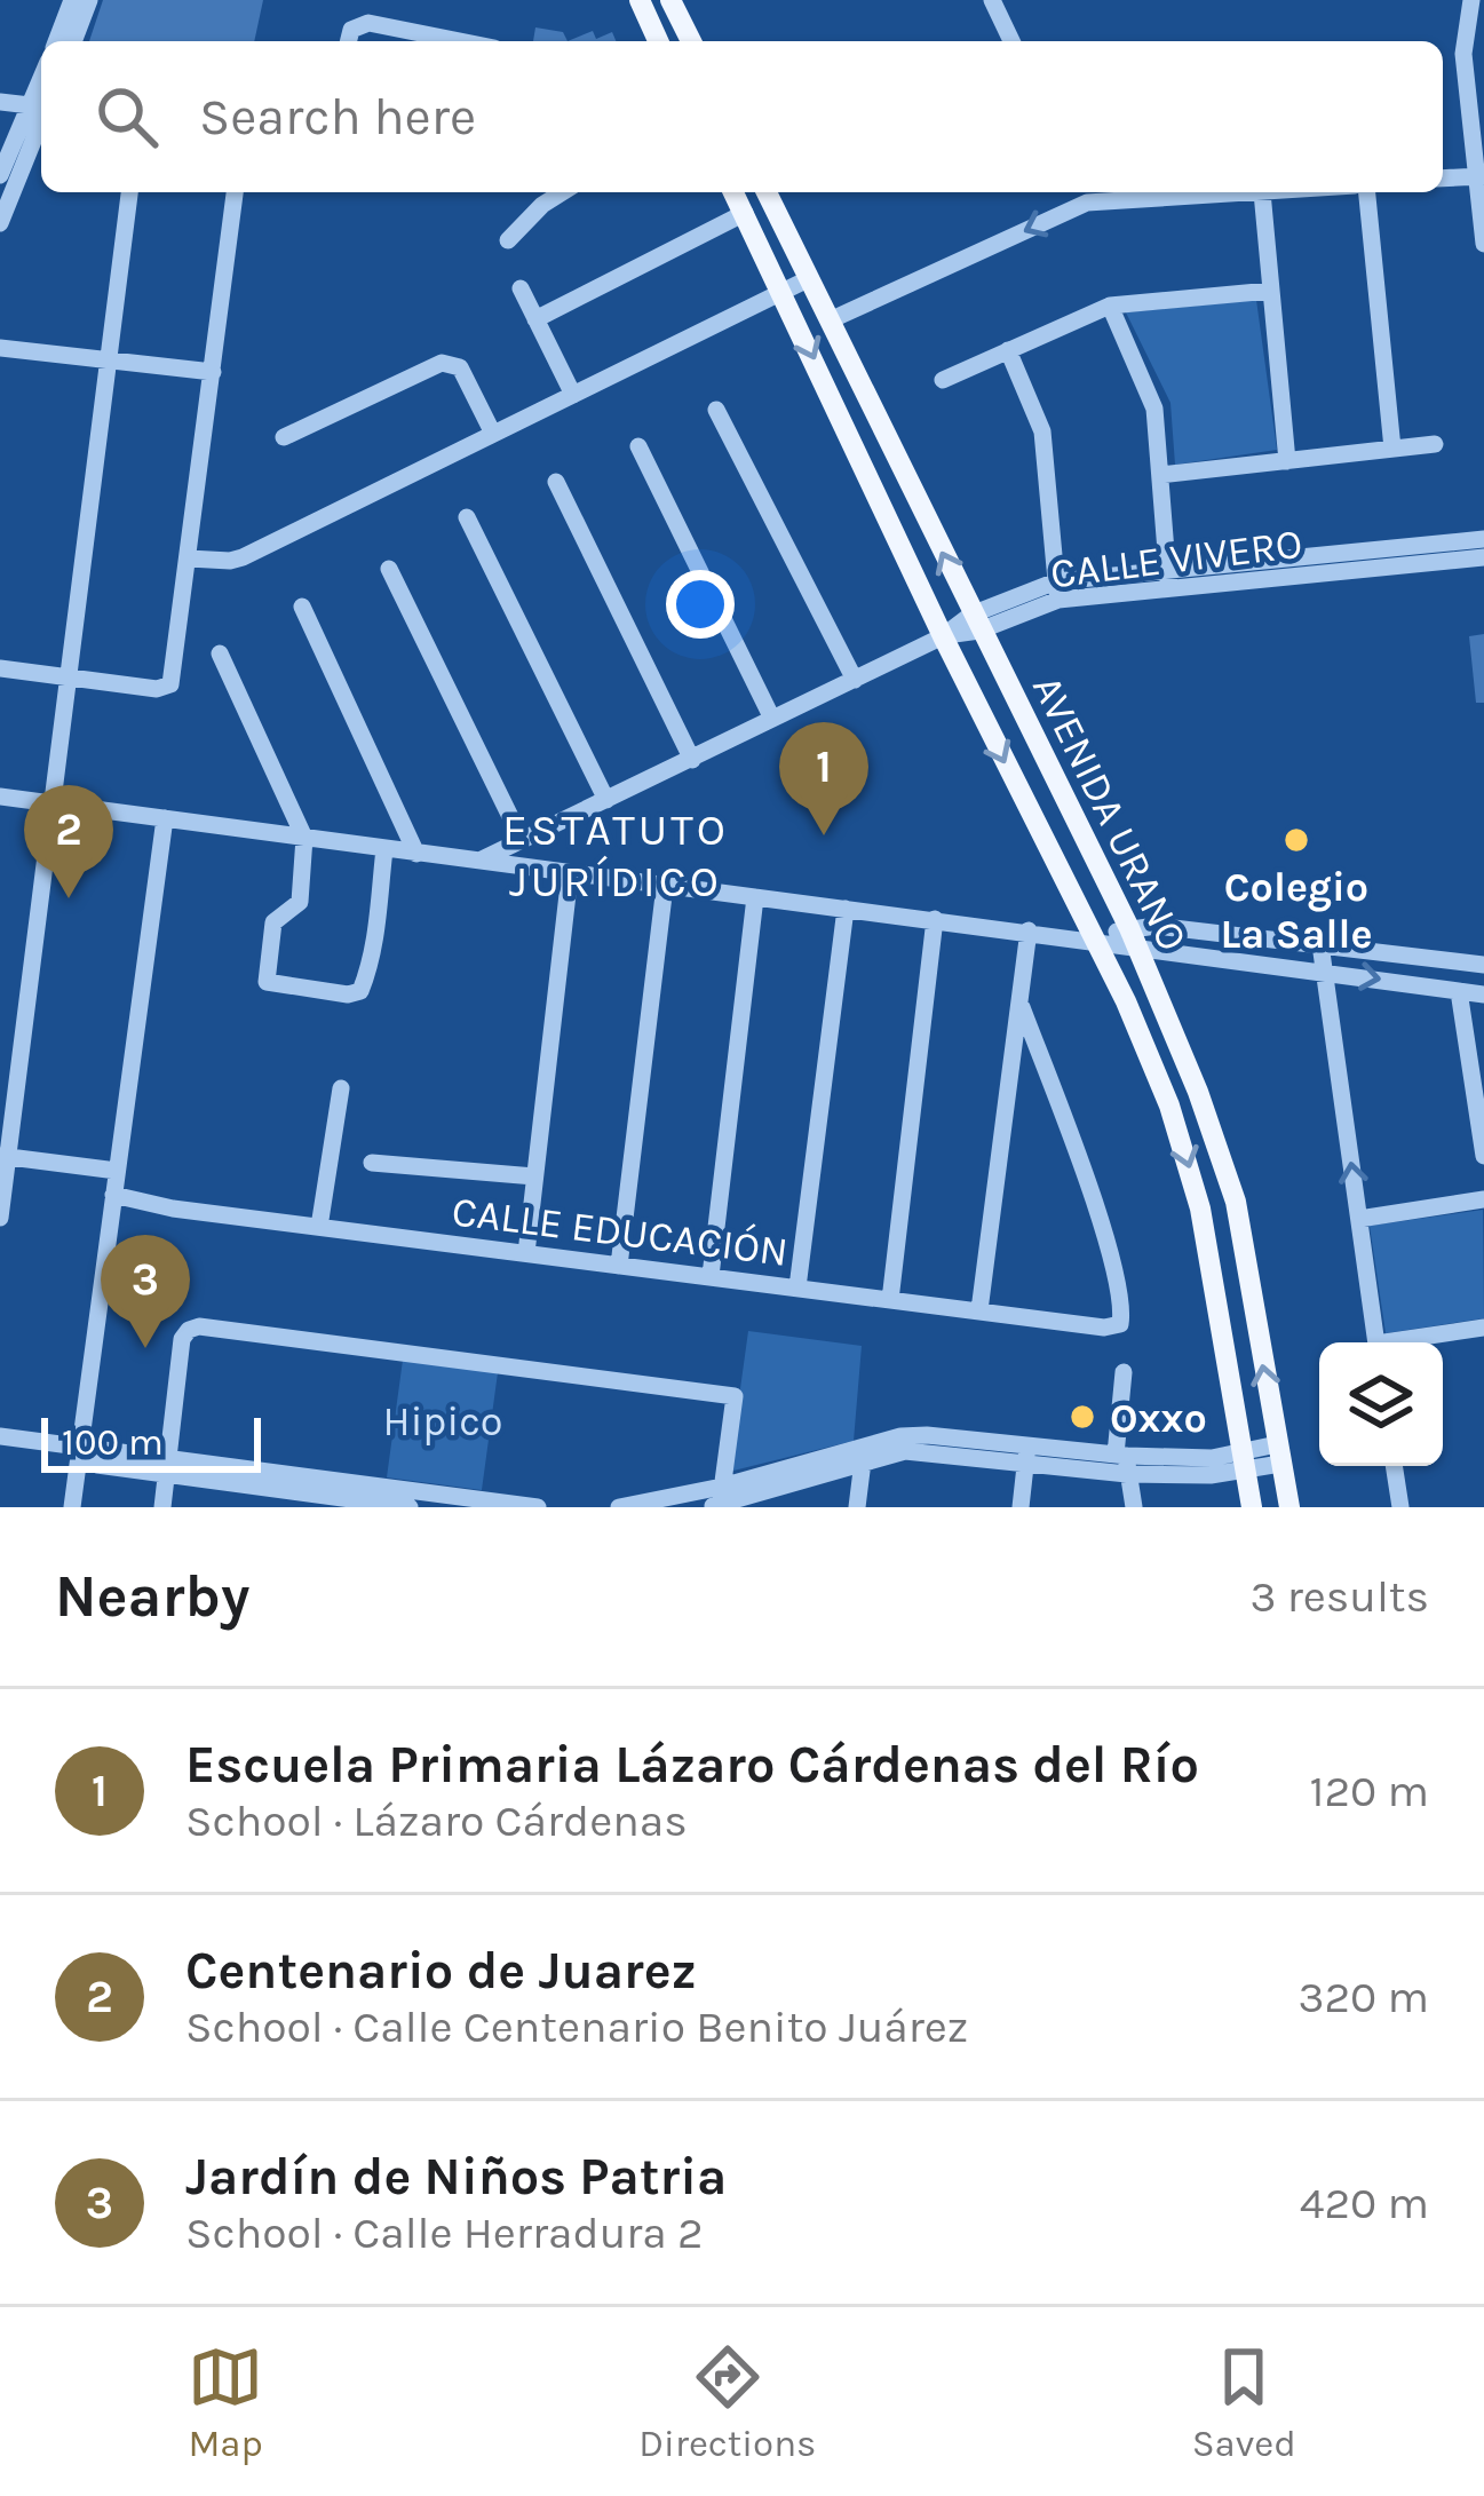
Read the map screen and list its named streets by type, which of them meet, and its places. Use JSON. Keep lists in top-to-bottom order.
{
  "streets": {
    "main road": ["AVENIDA URANO"],
    "street": ["CALLE VIVERO", "CALLE EDUCACIÓN"]
  },
  "crossings": [
    ["CALLE VIVERO", "AVENIDA URANO"]
  ],
  "districts": ["ESTATUTO JURÍDICO"],
  "parks": ["Hipico"],
  "places": ["Colegio La Salle", "Oxxo"],
  "scale_bar": "100 m",
  "page": {
    "search": "Search here",
    "pins": ["1", "2", "3"],
    "scale": "100 m",
    "heading": ["Nearby", "3 results"],
    "list": [
      {
        "mark": "1",
        "name": "Escuela Primaria Lázaro Cárdenas del Río",
        "note": "School · Lázaro Cárdenas",
        "value": "120 m"
      },
      {
        "mark": "2",
        "name": "Centenario de Juarez",
        "note": "School · Calle Centenario Benito Juárez",
        "value": "320 m"
      },
      {
        "mark": "3",
        "name": "Jardín de Niños Patria",
        "note": "School · Calle Herradura 2",
        "value": "420 m"
      }
    ],
    "nav": ["Map", "Directions", "Saved"]
  }
}
